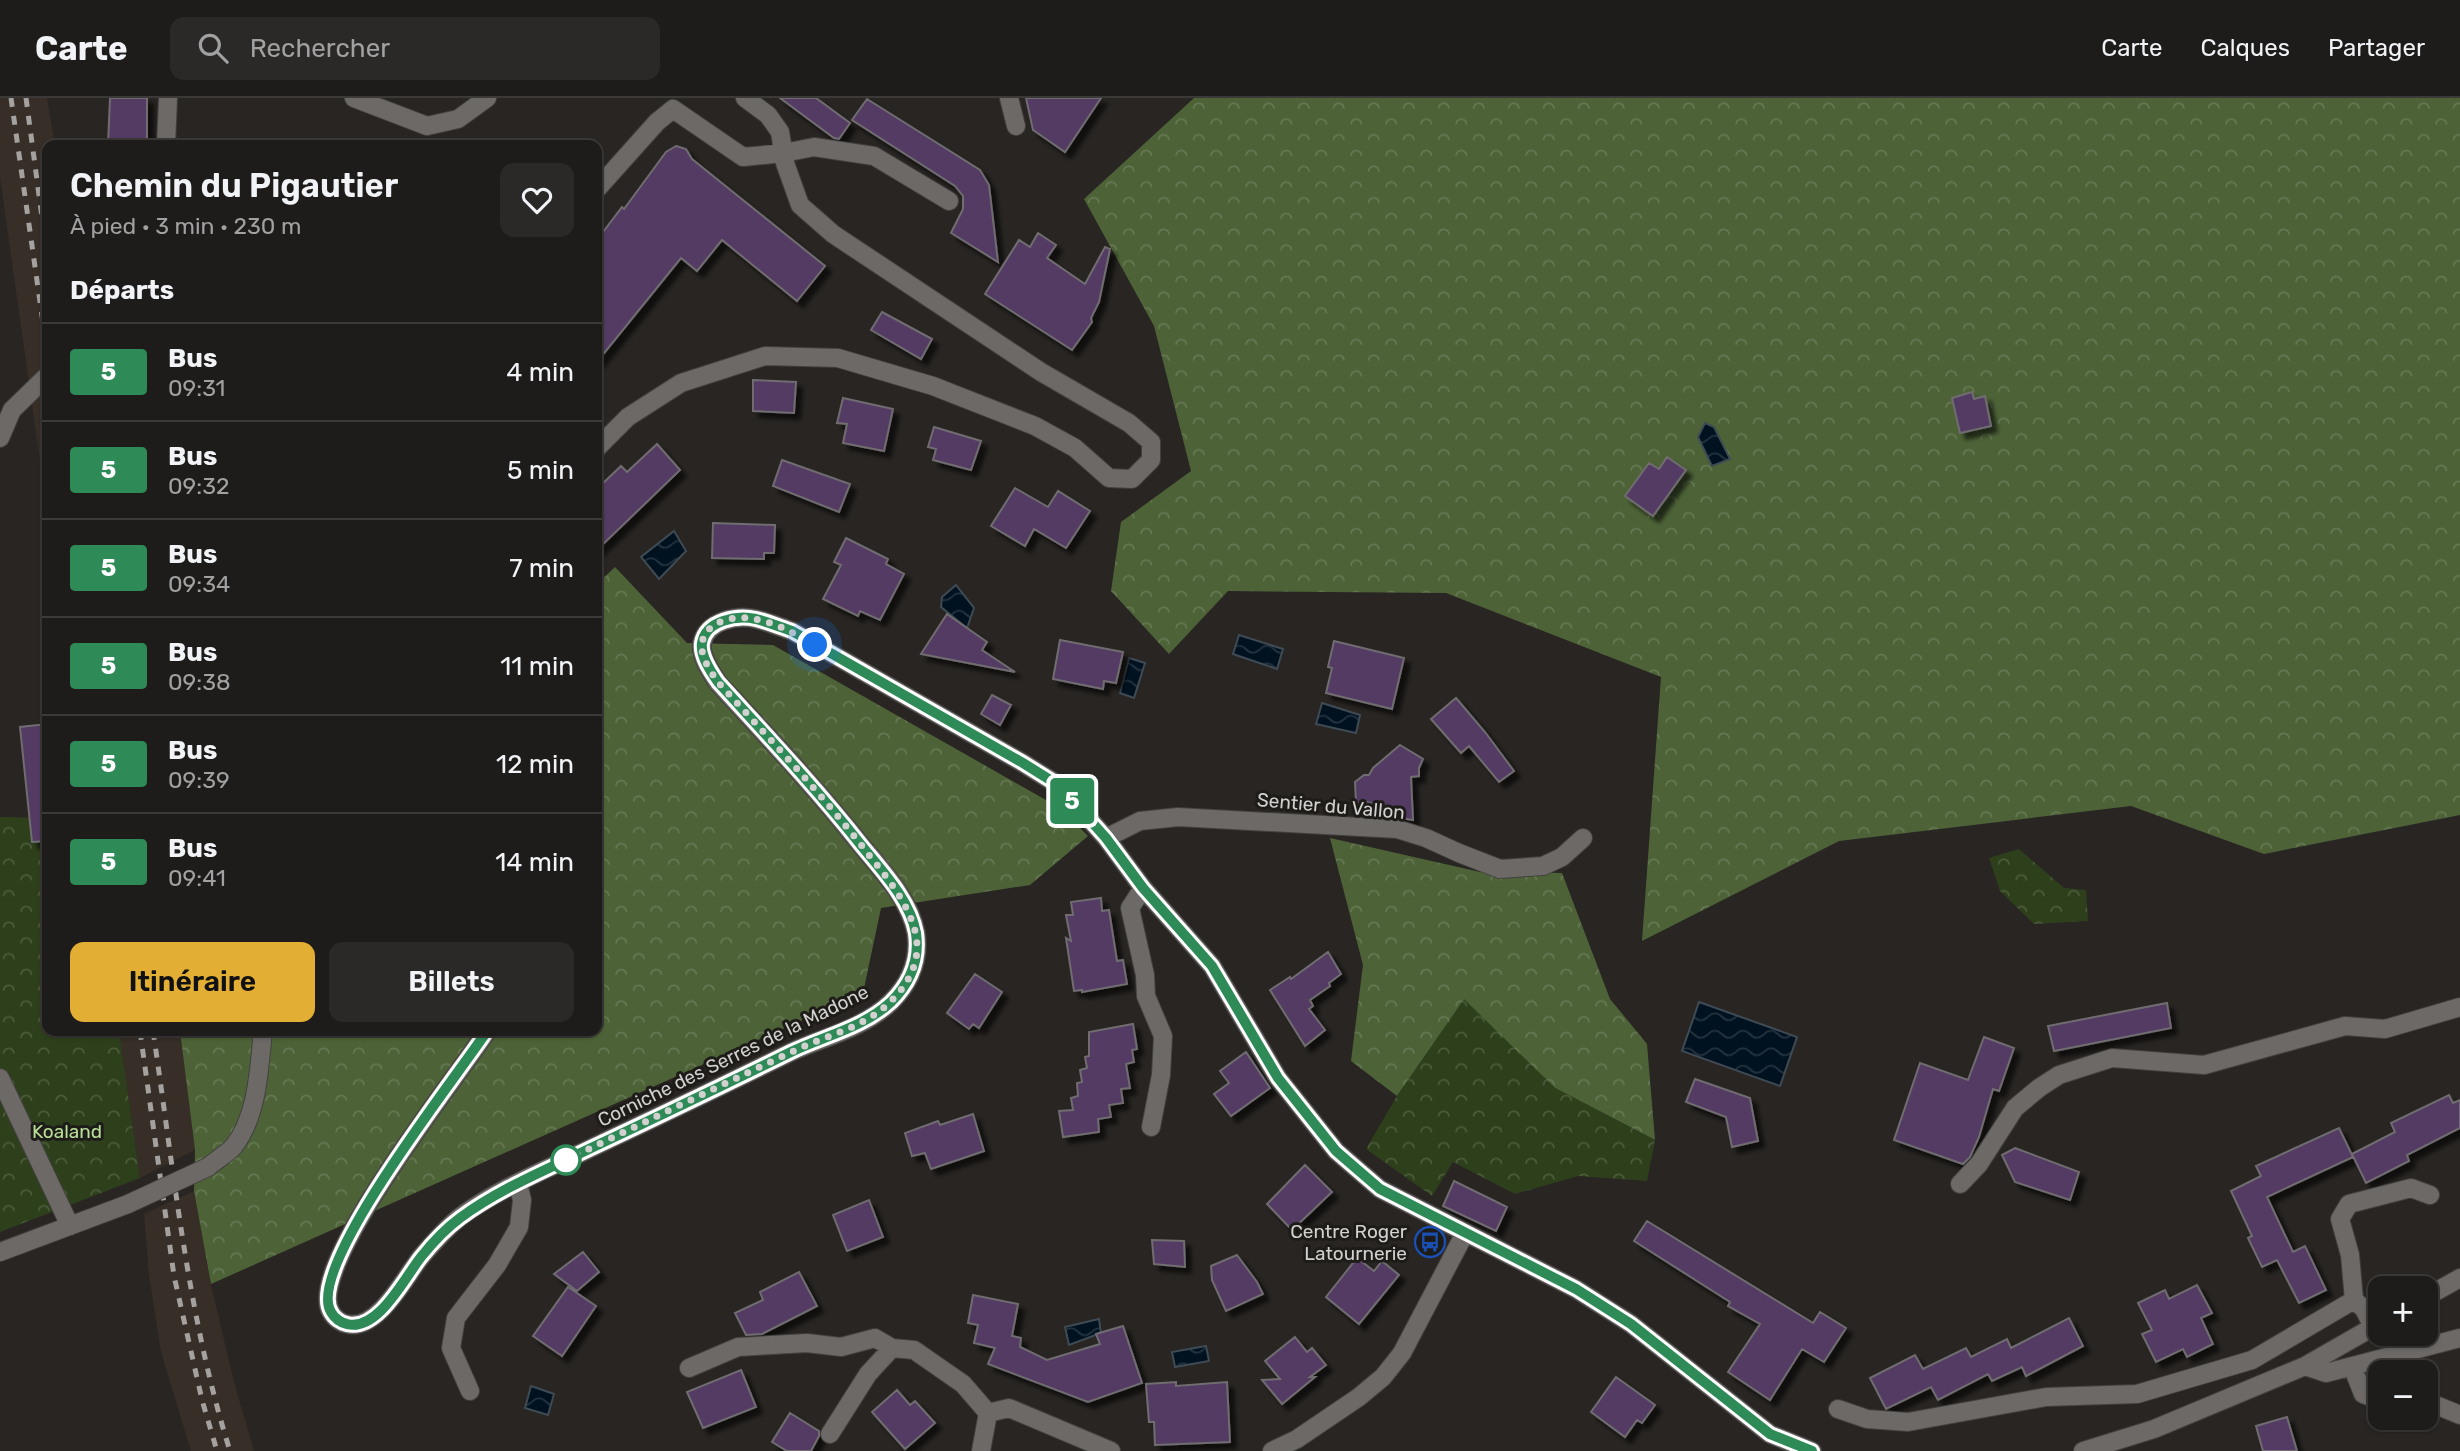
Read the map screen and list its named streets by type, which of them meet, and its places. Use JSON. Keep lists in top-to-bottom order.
{
  "streets": {
    "street": ["Sentier du Vallon", "Corniche des Serres de la Madone"]
  },
  "crossings": [
    ["Sentier du Vallon", "Corniche des Serres de la Madone"]
  ],
  "parks": ["Koaland"],
  "places": {
    "bus stop": ["Centre Roger Latournerie"]
  },
  "lines": ["bus line 5"],
  "page": {
    "header": "Carte",
    "search": "Rechercher",
    "nav": ["Carte", "Calques", "Partager"],
    "on_map": "5",
    "heading": [
      ["Chemin du Pigautier", "À pied · 3 min · 230 m"],
      "Départs"
    ],
    "list": [
      {
        "mark": "5",
        "name": "Bus",
        "note": "09:31",
        "value": "4 min"
      },
      {
        "mark": "5",
        "name": "Bus",
        "note": "09:32",
        "value": "5 min"
      },
      {
        "mark": "5",
        "name": "Bus",
        "note": "09:34",
        "value": "7 min"
      },
      {
        "mark": "5",
        "name": "Bus",
        "note": "09:38",
        "value": "11 min"
      },
      {
        "mark": "5",
        "name": "Bus",
        "note": "09:39",
        "value": "12 min"
      },
      {
        "mark": "5",
        "name": "Bus",
        "note": "09:41",
        "value": "14 min"
      }
    ],
    "buttons": ["Itinéraire", "Billets"],
    "map_buttons": ["+", "−"]
  }
}
